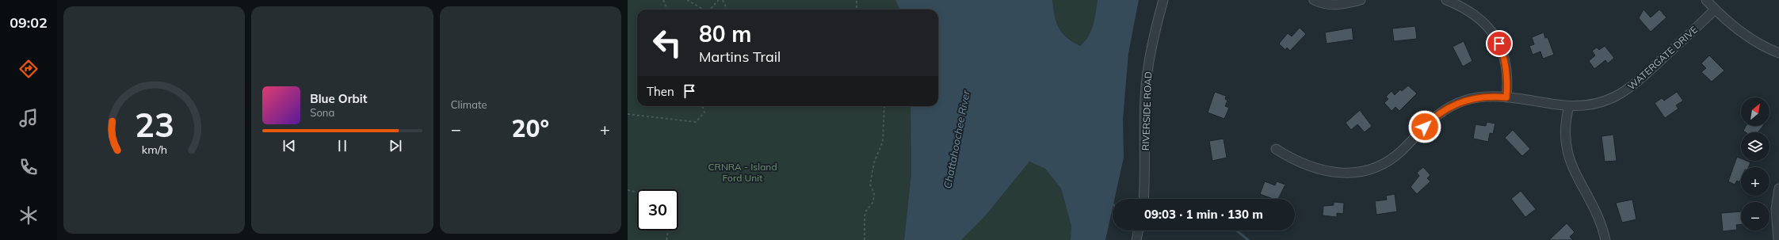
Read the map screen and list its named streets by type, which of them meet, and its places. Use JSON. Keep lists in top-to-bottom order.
{
  "streets": {
    "street": ["WATERGATE DRIVE", "RIVERSIDE ROAD"]
  },
  "water": ["Chattahoochee River"],
  "parks": ["CRNRA - Island Ford Unit"],
  "north": "top right",
  "page": {
    "tabs": "09:02",
    "tile": "Climate",
    "turn": ["80 m", "Martins Trail"],
    "then": "Then",
    "song": ["Blue Orbit", "Sona"],
    "map_buttons": ["+", "−"],
    "heat": ["−", "20°", "+"],
    "limit": "30",
    "trip": "09:03 · 1 min · 130 m",
    "gauge": ["23", "km/h"]
  }
}
